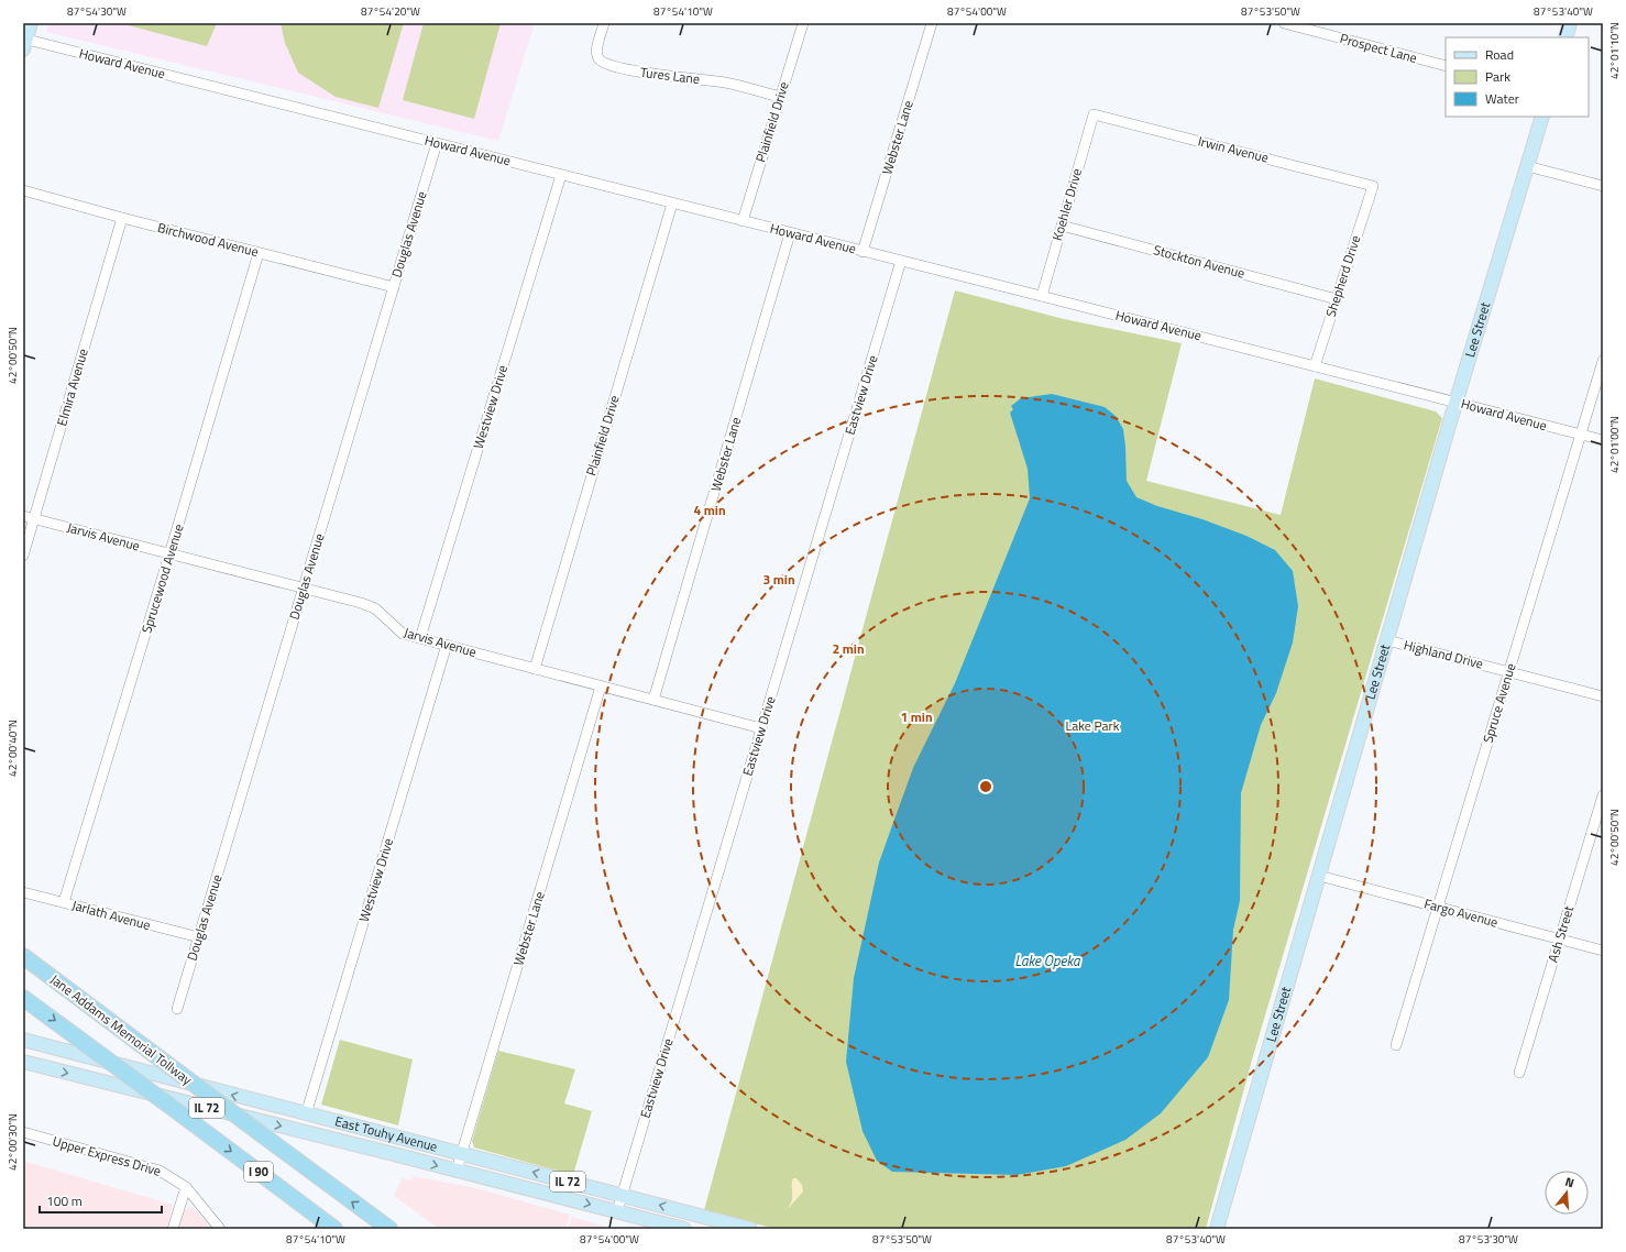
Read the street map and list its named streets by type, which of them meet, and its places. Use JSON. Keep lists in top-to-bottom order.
{
  "streets": {
    "highway": ["Jane Addams Memorial Tollway", "I 90"],
    "main road": ["Lee Street", "IL 72", "East Touhy Avenue"],
    "street": [
      "Prospect Lane",
      "Howard Avenue",
      "Tures Lane",
      "Plainfield Drive",
      "Webster Lane",
      "Irwin Avenue",
      "Koehler Drive",
      "Douglas Avenue",
      "Birchwood Avenue",
      "Stockton Avenue",
      "Shepherd Drive",
      "Elmira Avenue",
      "Eastview Drive",
      "Westview Drive",
      "Jarvis Avenue",
      "Sprucewood Avenue",
      "Highland Drive",
      "Spruce Avenue",
      "Fargo Avenue",
      "Jarlath Avenue",
      "Ash Street",
      "Upper Express Drive"
    ]
  },
  "crossings": [
    ["Howard Avenue", "Plainfield Drive"],
    ["Howard Avenue", "Webster Lane"],
    ["Howard Avenue", "Koehler Drive"],
    ["Howard Avenue", "Douglas Avenue"],
    ["Howard Avenue", "Shepherd Drive"],
    ["Howard Avenue", "Lee Street"],
    ["Howard Avenue", "Eastview Drive"],
    ["Howard Avenue", "Westview Drive"],
    ["Howard Avenue", "Spruce Avenue"],
    ["Tures Lane", "Plainfield Drive"],
    ["Plainfield Drive", "Jarvis Avenue"],
    ["Webster Lane", "Jarvis Avenue"],
    ["Webster Lane", "East Touhy Avenue"],
    ["Irwin Avenue", "Koehler Drive"],
    ["Irwin Avenue", "Shepherd Drive"],
    ["Koehler Drive", "Stockton Avenue"],
    ["Douglas Avenue", "Birchwood Avenue"],
    ["Douglas Avenue", "Jarvis Avenue"],
    ["Douglas Avenue", "Jarlath Avenue"],
    ["Birchwood Avenue", "Elmira Avenue"],
    ["Birchwood Avenue", "Sprucewood Avenue"],
    ["Stockton Avenue", "Shepherd Drive"],
    ["Lee Street", "Highland Drive"],
    ["Lee Street", "Fargo Avenue"],
    ["Elmira Avenue", "Jarvis Avenue"],
    ["Eastview Drive", "Jarvis Avenue"],
    ["Eastview Drive", "East Touhy Avenue"],
    ["Westview Drive", "Jarvis Avenue"],
    ["Westview Drive", "East Touhy Avenue"],
    ["Jarvis Avenue", "Sprucewood Avenue"],
    ["Sprucewood Avenue", "Jarlath Avenue"],
    ["Highland Drive", "Spruce Avenue"],
    ["Spruce Avenue", "Fargo Avenue"],
    ["Fargo Avenue", "Ash Street"]
  ],
  "water": ["Lake Opeka"],
  "parks": ["Lake Park"],
  "legend": ["Road", "Park", "Water"],
  "scale_bar": "100 m",
  "north": "top",
  "coordinates": [
    "87°54'30\"W",
    "87°54'20\"W",
    "87°54'10\"W",
    "87°54'00\"W",
    "87°53'50\"W",
    "87°53'40\"W",
    "42°01'10\"N",
    "42°00'50\"N",
    "42°01'00\"N",
    "42°00'40\"N",
    "42°00'30\"N",
    "87°53'30\"W"
  ],
  "rings": [
    "4 min",
    "3 min",
    "2 min",
    "1 min"
  ]
}
